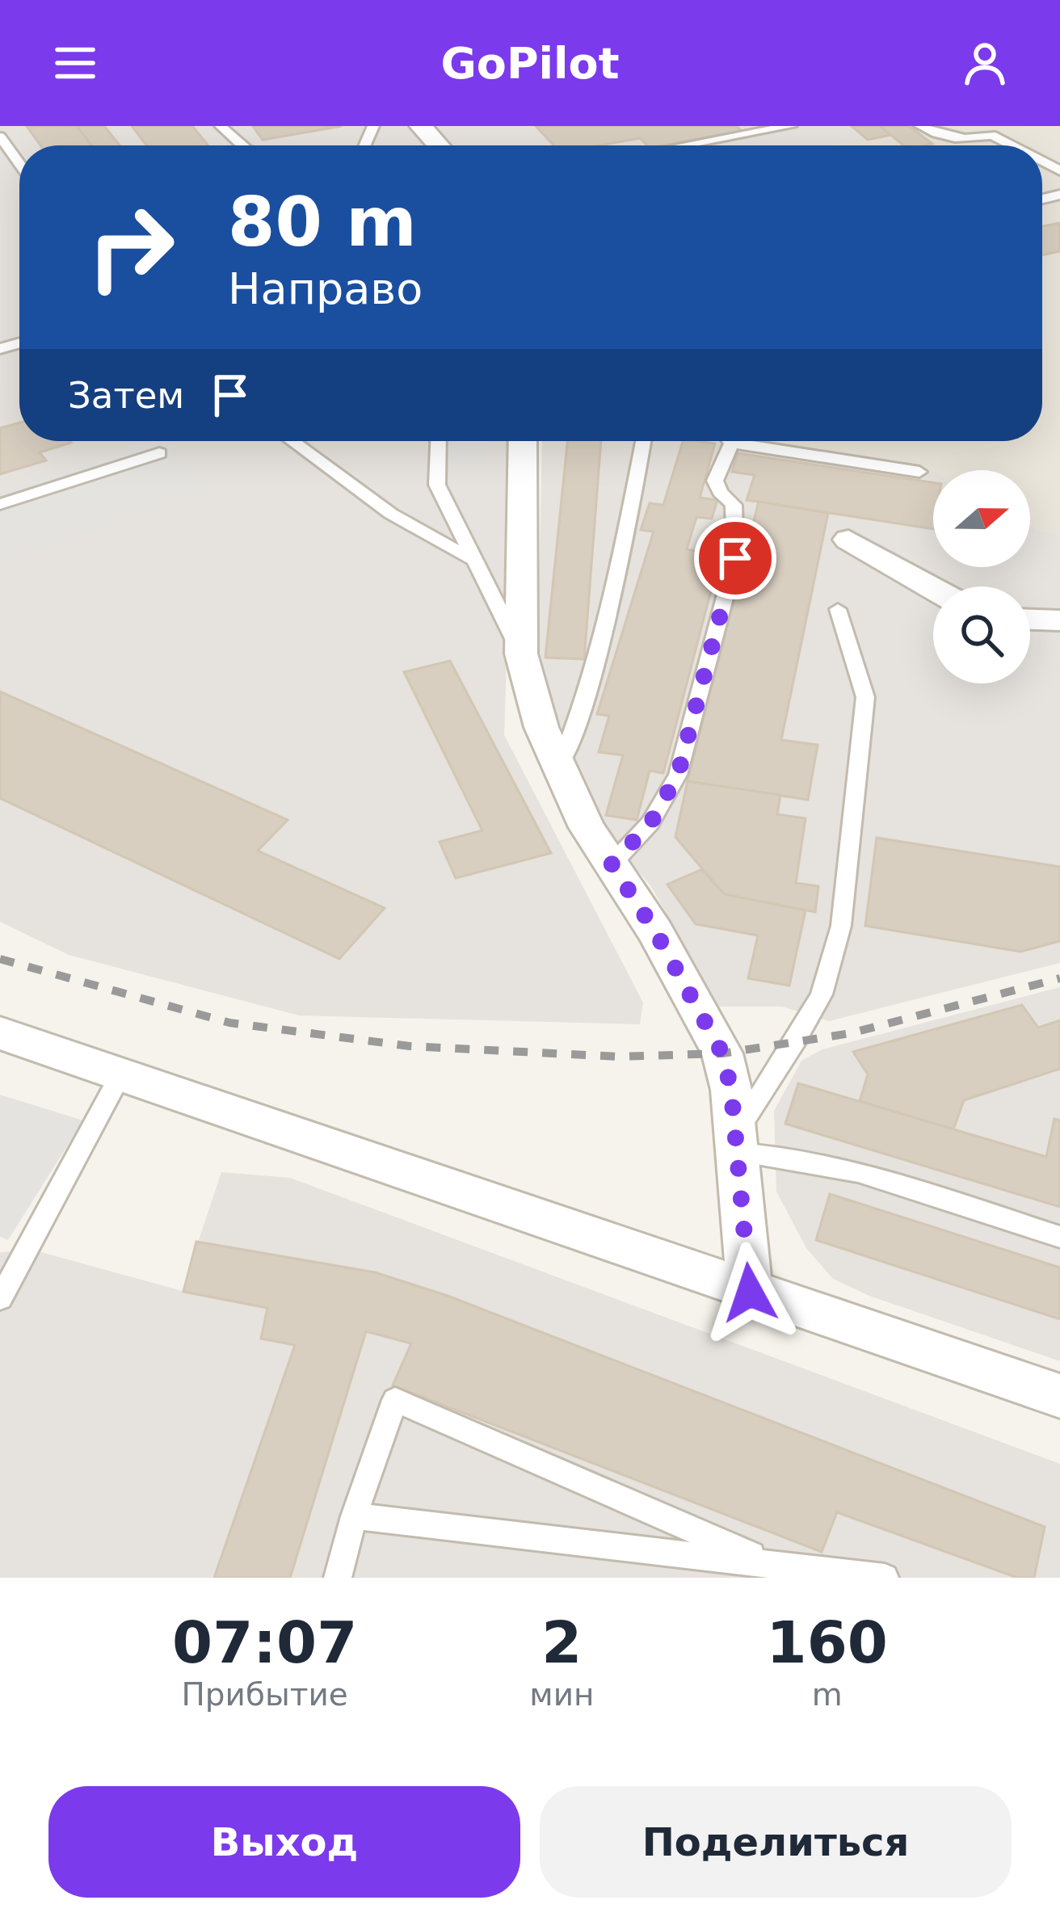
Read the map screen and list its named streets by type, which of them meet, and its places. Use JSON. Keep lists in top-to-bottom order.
{
  "north": "right",
  "page": {
    "header": "GoPilot",
    "turn": ["80 m", "Направо"],
    "then": "Затем",
    "eta": [
      "07:07",
      "Прибытие",
      "2",
      "мин",
      "160",
      "m"
    ],
    "buttons": ["Выход", "Поделиться"]
  }
}
